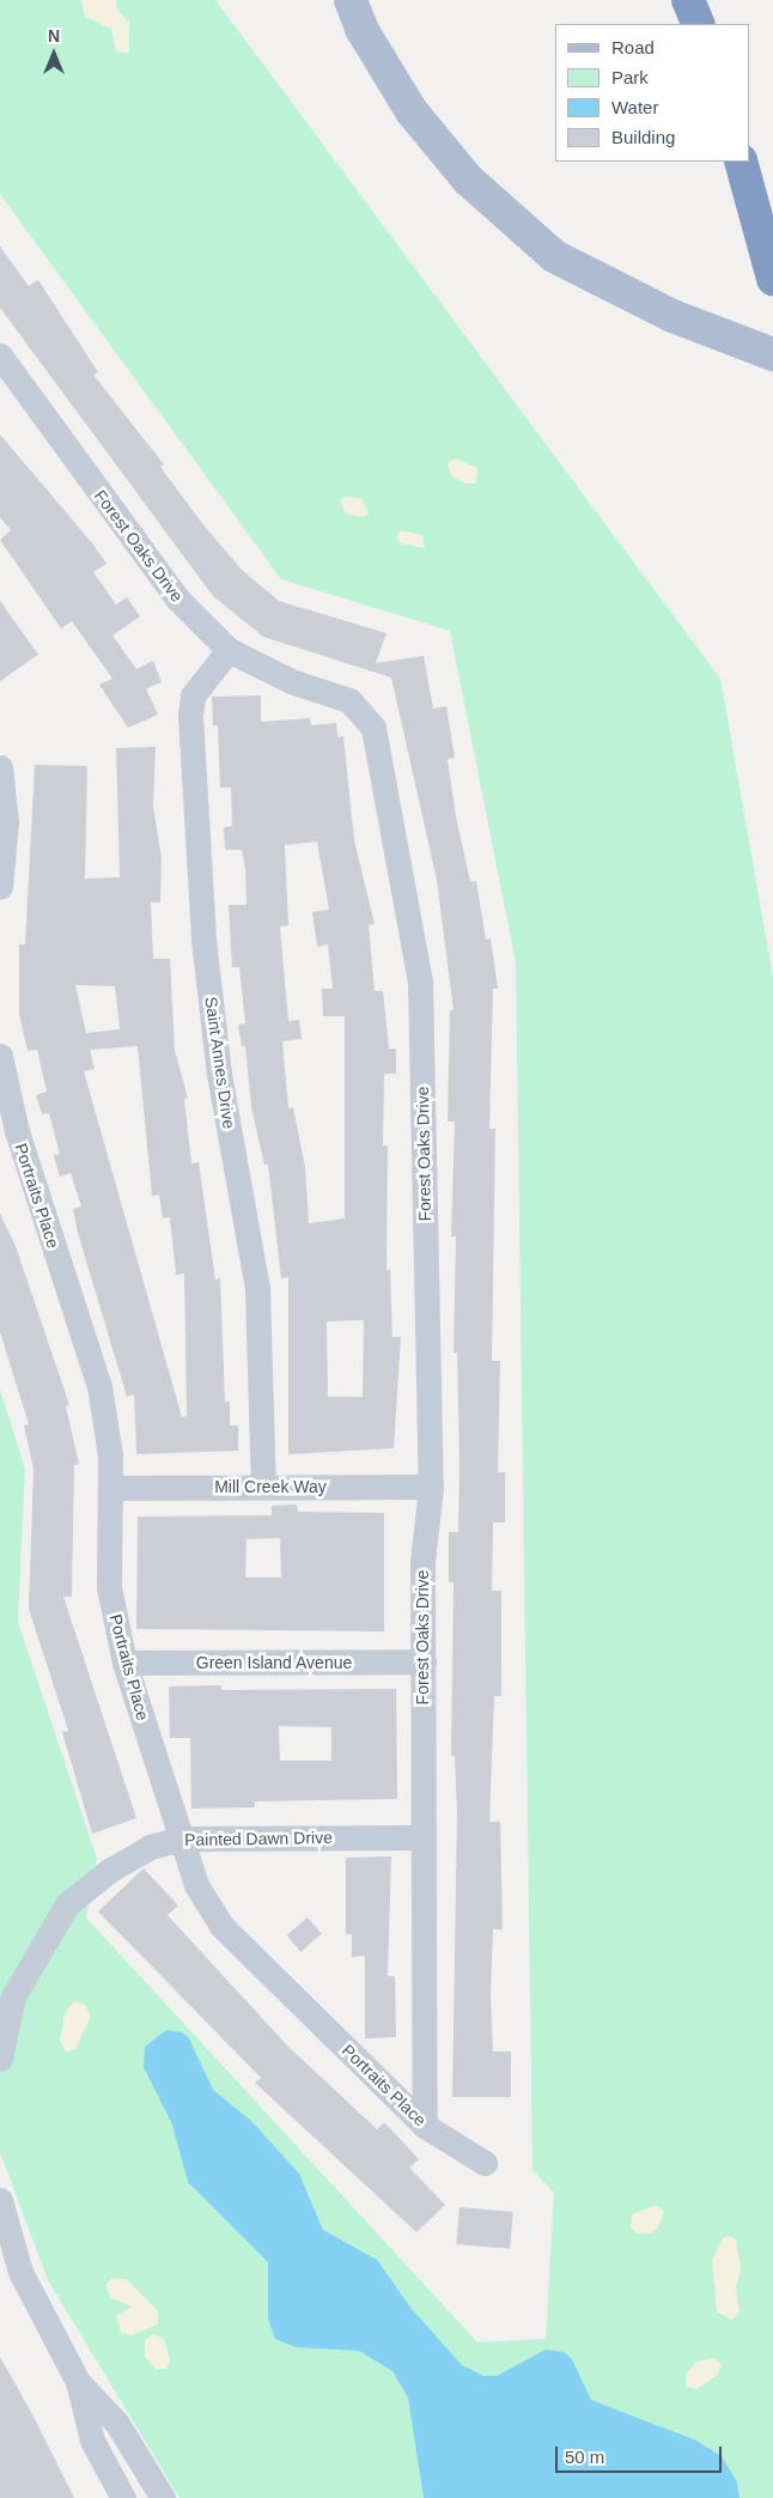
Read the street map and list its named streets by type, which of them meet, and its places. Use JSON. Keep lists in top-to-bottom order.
{
  "streets": {
    "street": [
      "Forest Oaks Drive",
      "Saint Annes Drive",
      "Portraits Place",
      "Mill Creek Way",
      "Green Island Avenue",
      "Painted Dawn Drive"
    ]
  },
  "crossings": [
    ["Forest Oaks Drive", "Saint Annes Drive"],
    ["Forest Oaks Drive", "Portraits Place"],
    ["Forest Oaks Drive", "Mill Creek Way"],
    ["Forest Oaks Drive", "Green Island Avenue"],
    ["Forest Oaks Drive", "Painted Dawn Drive"],
    ["Saint Annes Drive", "Mill Creek Way"],
    ["Portraits Place", "Mill Creek Way"],
    ["Portraits Place", "Green Island Avenue"],
    ["Portraits Place", "Painted Dawn Drive"]
  ],
  "legend": [
    "Road",
    "Park",
    "Water",
    "Building"
  ],
  "scale_bar": "50 m",
  "north": "top"
}
